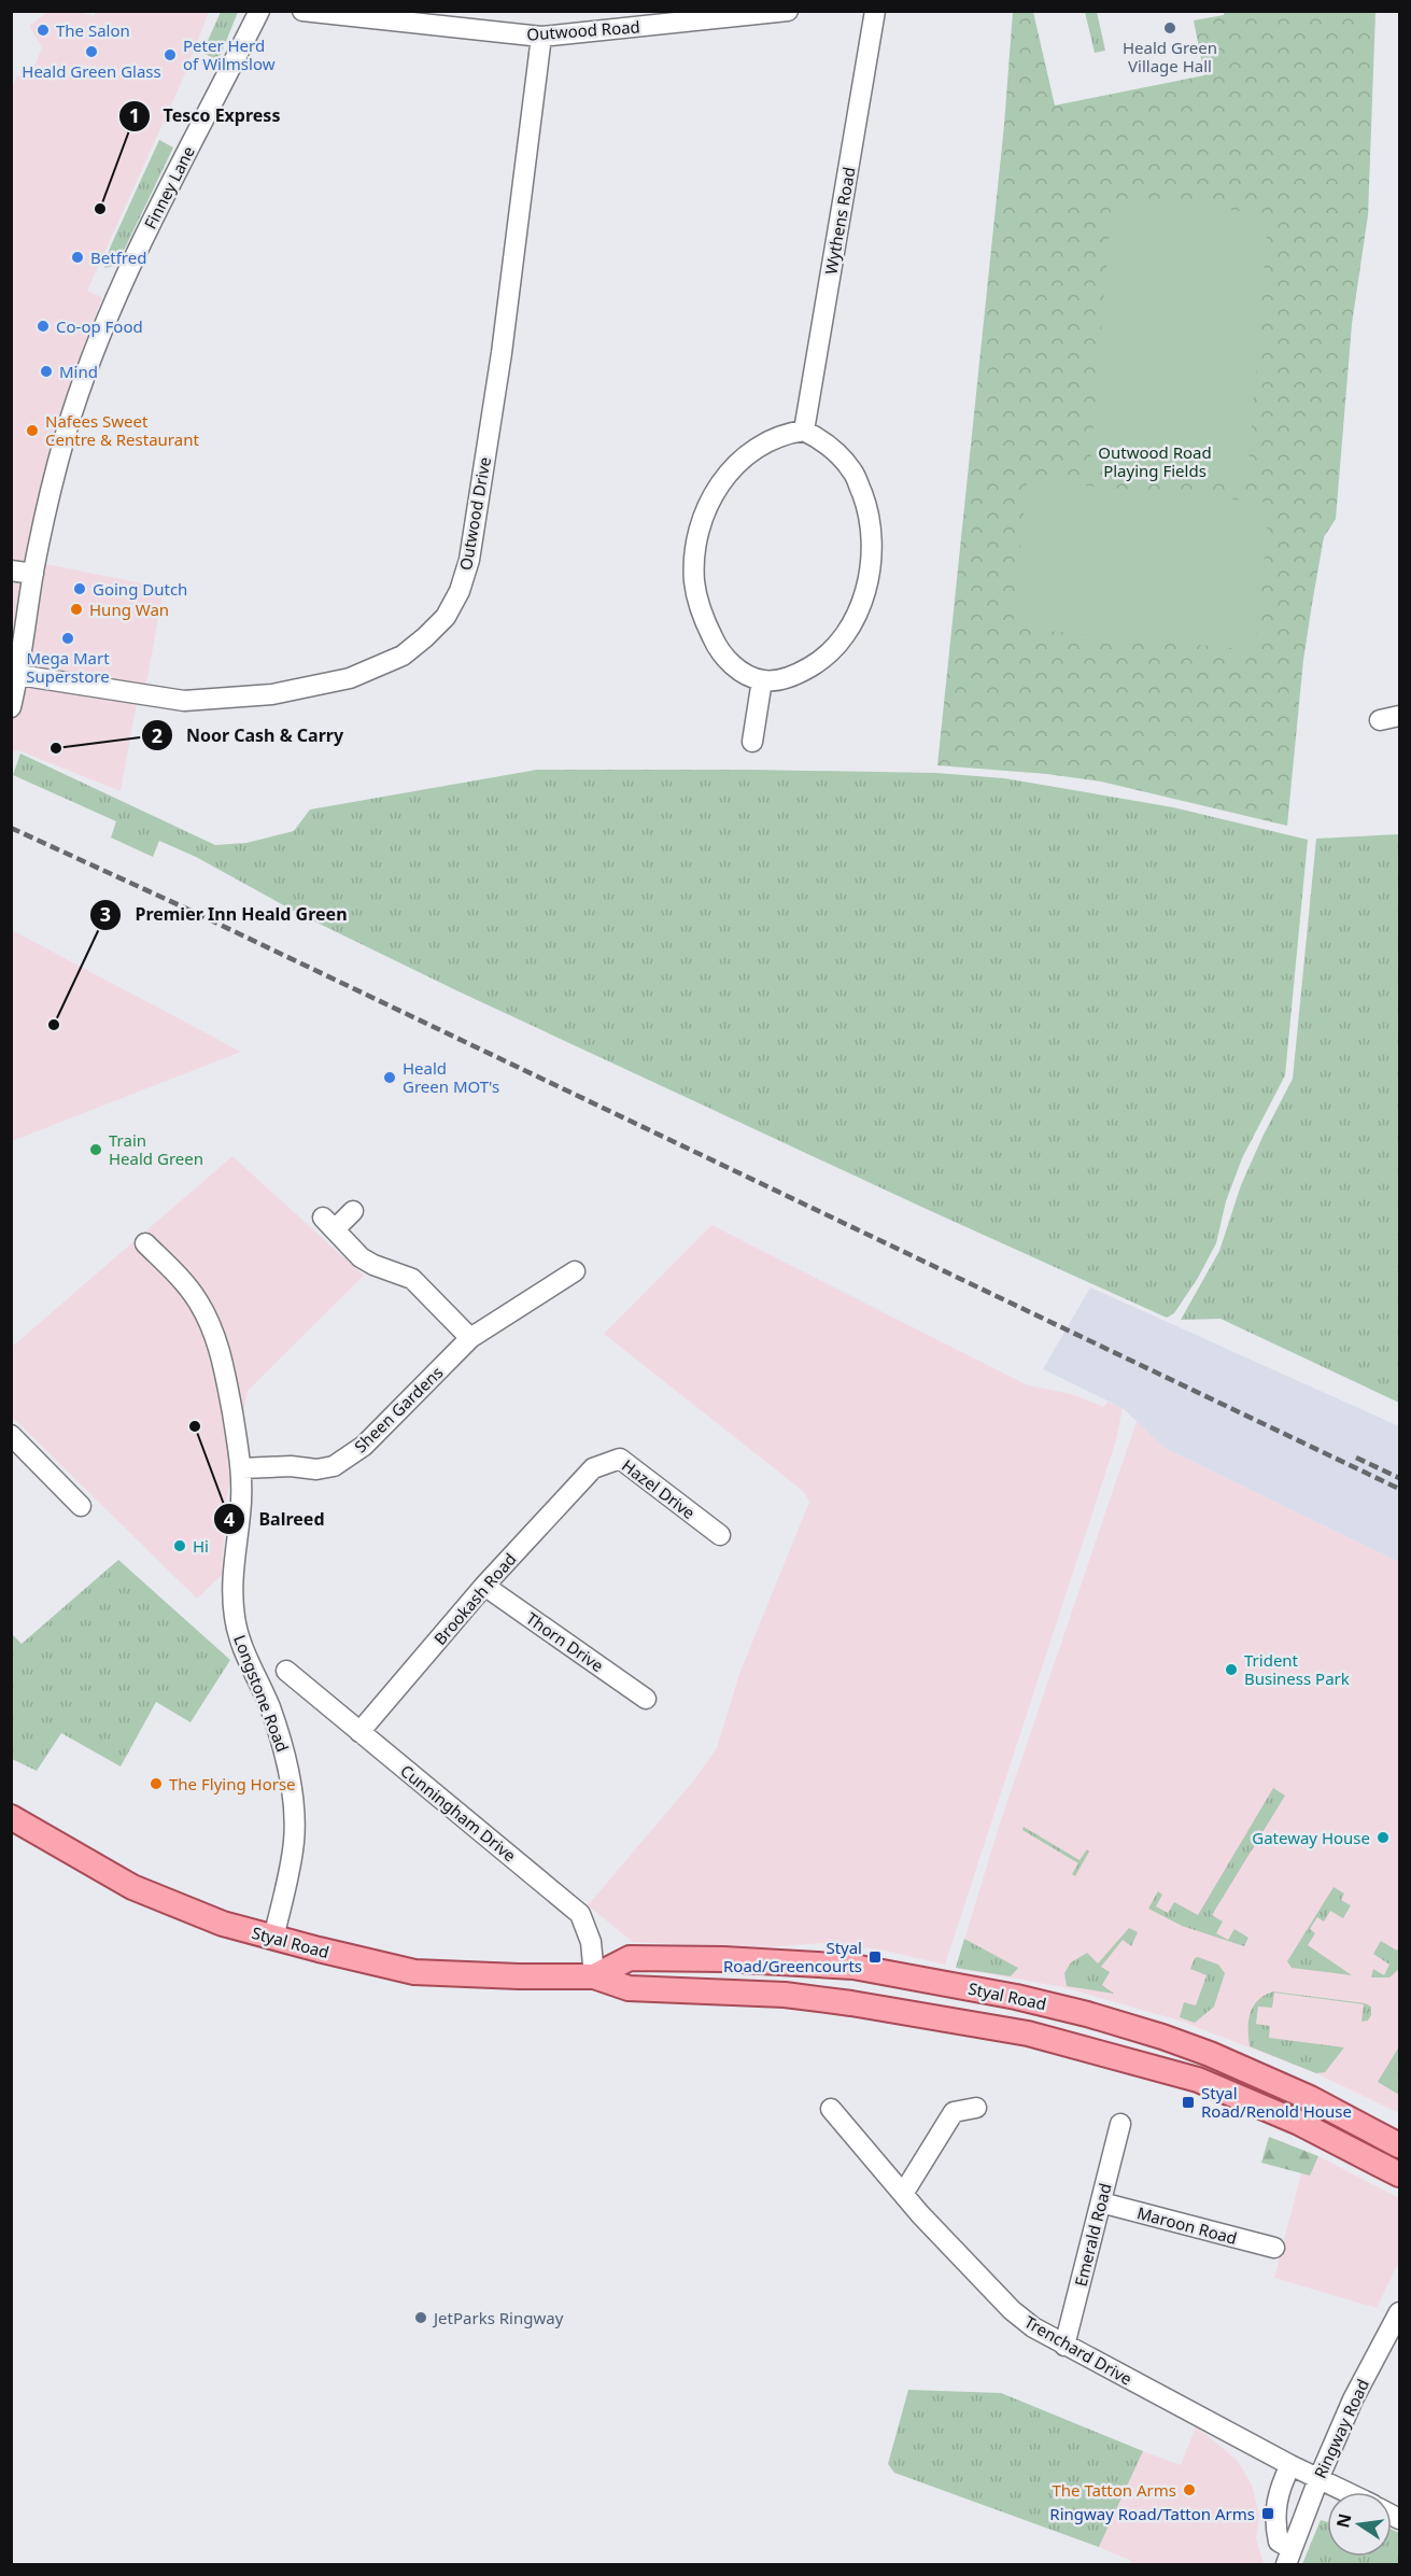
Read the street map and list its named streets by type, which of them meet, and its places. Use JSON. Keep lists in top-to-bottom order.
{
  "streets": {
    "main road": ["Styal Road"],
    "street": [
      "Outwood Road",
      "Finney Lane",
      "Wythens Road",
      "Outwood Drive",
      "Sheen Gardens",
      "Hazel Drive",
      "Brookash Road",
      "Thorn Drive",
      "Longstone Road",
      "Cunningham Drive",
      "Maroon Road",
      "Emerald Road",
      "Trenchard Drive",
      "Ringway Road"
    ]
  },
  "crossings": [
    ["Outwood Road", "Outwood Drive"],
    ["Finney Lane", "Outwood Drive"],
    ["Sheen Gardens", "Longstone Road"],
    ["Hazel Drive", "Brookash Road"],
    ["Brookash Road", "Thorn Drive"],
    ["Brookash Road", "Cunningham Drive"],
    ["Longstone Road", "Styal Road"],
    ["Cunningham Drive", "Styal Road"],
    ["Maroon Road", "Emerald Road"],
    ["Emerald Road", "Trenchard Drive"],
    ["Trenchard Drive", "Ringway Road"]
  ],
  "parks": ["Outwood Road Playing Fields"],
  "places": {
    "other": [
      "Heald Green Village Hall",
      "The Salon",
      "Heald Green Glass",
      "Peter Herd of Wilmslow",
      "Tesco Express",
      "Betfred",
      "Co-op Food",
      "Mind",
      "Nafees Sweet Centre & Restaurant",
      "Going Dutch",
      "Hung Wan",
      "Mega Mart Superstore",
      "Noor Cash & Carry",
      "Premier Inn Heald Green",
      "Heald Green MOT's",
      "Train Heald Green",
      "Balreed",
      "Hi",
      "Trident Business Park",
      "The Flying Horse",
      "Gateway House",
      "JetParks Ringway",
      "The Tatton Arms"
    ],
    "transit": ["Styal Road/Greencourts", "Styal Road/Renold House", "Ringway Road/Tatton Arms"]
  },
  "north": "left"
}
